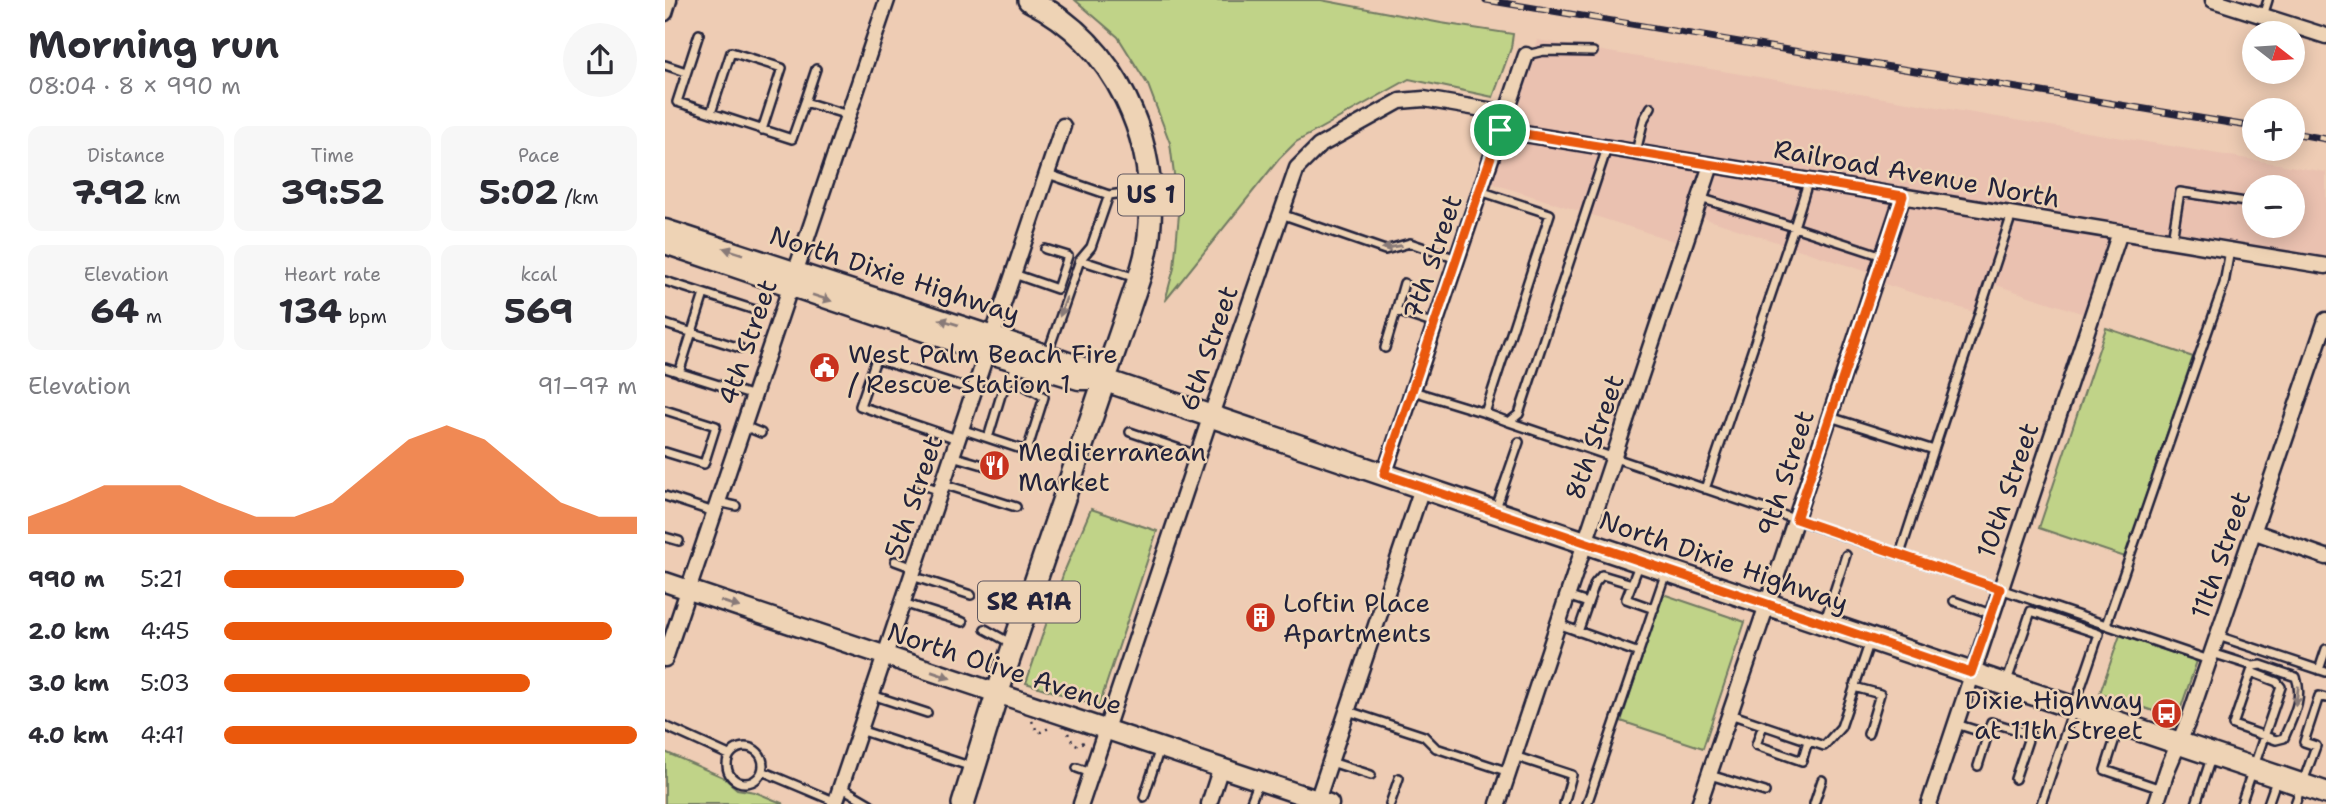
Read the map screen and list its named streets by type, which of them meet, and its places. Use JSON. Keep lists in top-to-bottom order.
{
  "streets": {
    "main road": ["US 1", "North Dixie Highway", "SR A1A"],
    "street": [
      "Railroad Avenue North",
      "7th Street",
      "4th Street",
      "6th Street",
      "8th Street",
      "9th Street",
      "10th Street",
      "5th Street",
      "11th Street",
      "North Olive Avenue"
    ]
  },
  "crossings": [
    ["Railroad Avenue North", "7th Street"],
    ["Railroad Avenue North", "8th Street"],
    ["Railroad Avenue North", "9th Street"],
    ["Railroad Avenue North", "10th Street"],
    ["US 1", "North Dixie Highway"],
    ["US 1", "SR A1A"],
    ["7th Street", "North Dixie Highway"],
    ["7th Street", "6th Street"],
    ["North Dixie Highway", "4th Street"],
    ["North Dixie Highway", "6th Street"],
    ["North Dixie Highway", "8th Street"],
    ["North Dixie Highway", "9th Street"],
    ["North Dixie Highway", "10th Street"],
    ["North Dixie Highway", "5th Street"],
    ["North Dixie Highway", "11th Street"],
    ["North Dixie Highway", "SR A1A"],
    ["4th Street", "North Olive Avenue"],
    ["6th Street", "North Olive Avenue"],
    ["5th Street", "North Olive Avenue"],
    ["SR A1A", "North Olive Avenue"]
  ],
  "one_way": ["North Olive Avenue"],
  "places": {
    "public building": ["West Palm Beach Fire / Rescue Station 1"],
    "restaurant": ["Mediterranean Market"],
    "building": ["Loftin Place Apartments"],
    "bus stop": ["Dixie Highway at 11th Street"]
  },
  "north": "right",
  "page": {
    "heading": ["Morning run", "08:04 · 8 × 990 m"],
    "map_buttons": ["+", "−"],
    "stats": [
      ["Distance", "7.92 km"],
      ["Time", "39:52"],
      ["Pace", "5:02 /km"],
      ["Elevation", "64 m"],
      ["Heart rate", "134 bpm"],
      ["kcal", "569"]
    ],
    "chart": ["Elevation", "91–97 m"],
    "list": [
      {
        "name": "990 m",
        "note": "5:21"
      },
      {
        "name": "2.0 km",
        "note": "4:45"
      },
      {
        "name": "3.0 km",
        "note": "5:03"
      },
      {
        "name": "4.0 km",
        "note": "4:41"
      }
    ]
  }
}
